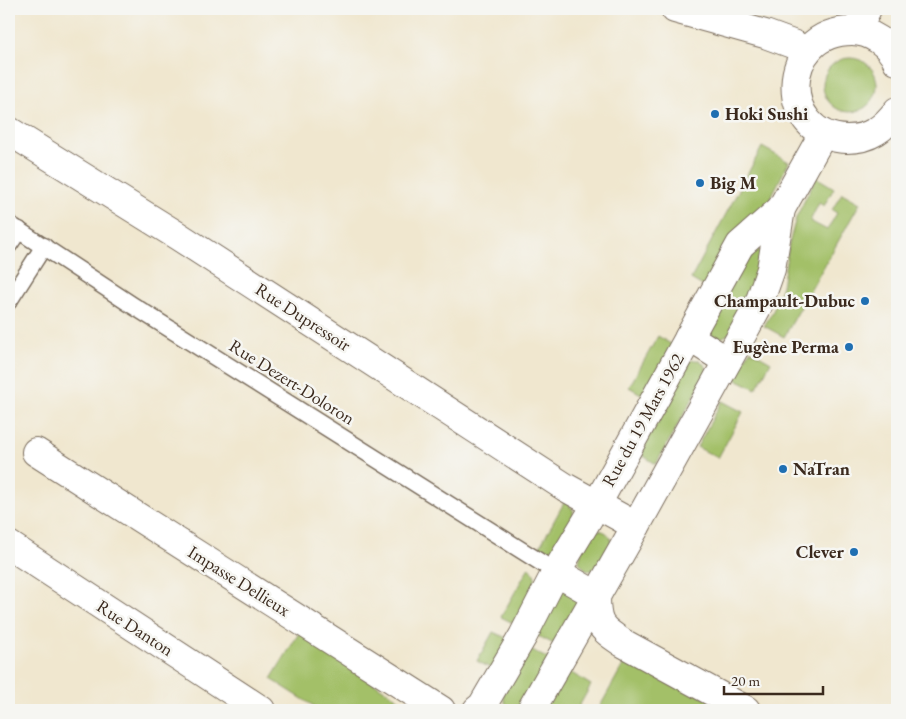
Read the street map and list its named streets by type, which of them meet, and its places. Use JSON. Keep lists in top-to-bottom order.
{
  "streets": {
    "street": [
      "Rue Dupressoir",
      "Rue du 19 Mars 1962",
      "Impasse Dellieux",
      "Rue Danton"
    ],
    "lane": ["Rue Dezert-Doloron"]
  },
  "crossings": [
    ["Rue Dupressoir", "Rue du 19 Mars 1962"],
    ["Rue Dezert-Doloron", "Rue du 19 Mars 1962"]
  ],
  "places": [
    "Hoki Sushi",
    "Big M",
    "Champault-Dubuc",
    "Eugène Perma",
    "NaTran",
    "Clever"
  ],
  "scale_bar": "20 m"
}
